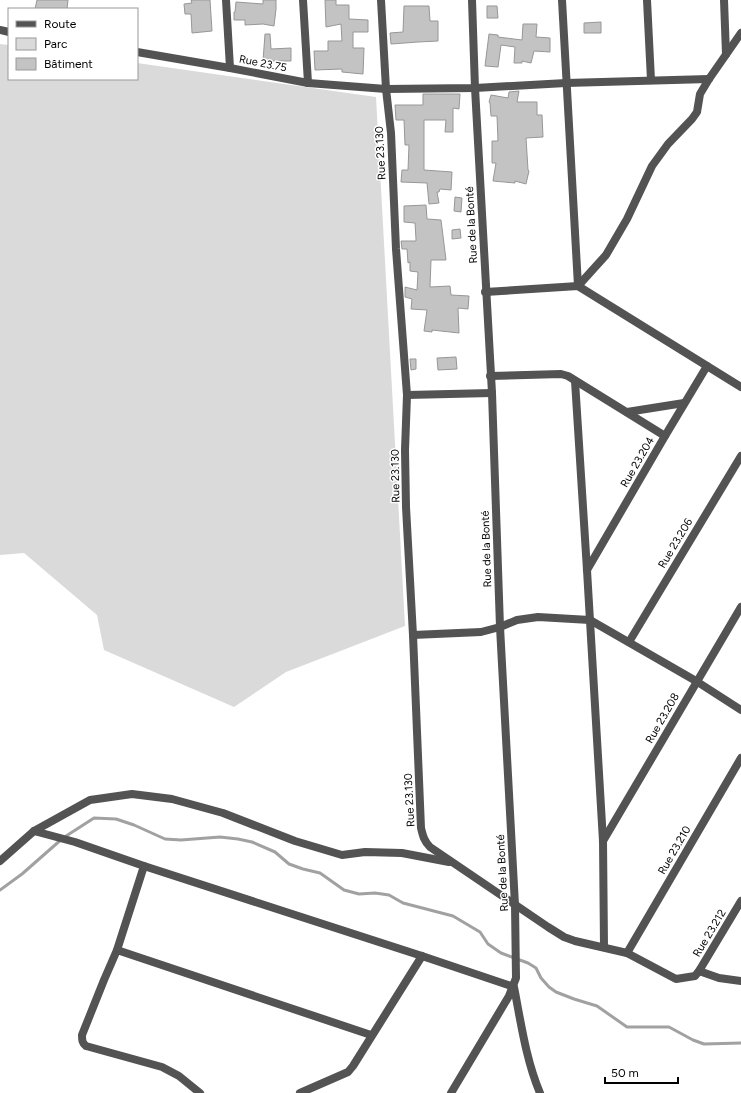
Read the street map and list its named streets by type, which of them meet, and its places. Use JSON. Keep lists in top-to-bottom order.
{
  "streets": {
    "street": [
      "Rue 23.75",
      "Rue 23.130",
      "Rue de la Bonté",
      "Rue 23.204",
      "Rue 23.206",
      "Rue 23.208",
      "Rue 23.210",
      "Rue 23.212"
    ]
  },
  "crossings": [
    ["Rue 23.75", "Rue 23.130"],
    ["Rue 23.75", "Rue de la Bonté"],
    ["Rue 23.130", "Rue de la Bonté"],
    ["Rue 23.130", "Rue 23.210"],
    ["Rue 23.130", "Rue 23.212"]
  ],
  "legend": ["Route", "Parc", "Bâtiment"],
  "scale_bar": "50 m"
}
